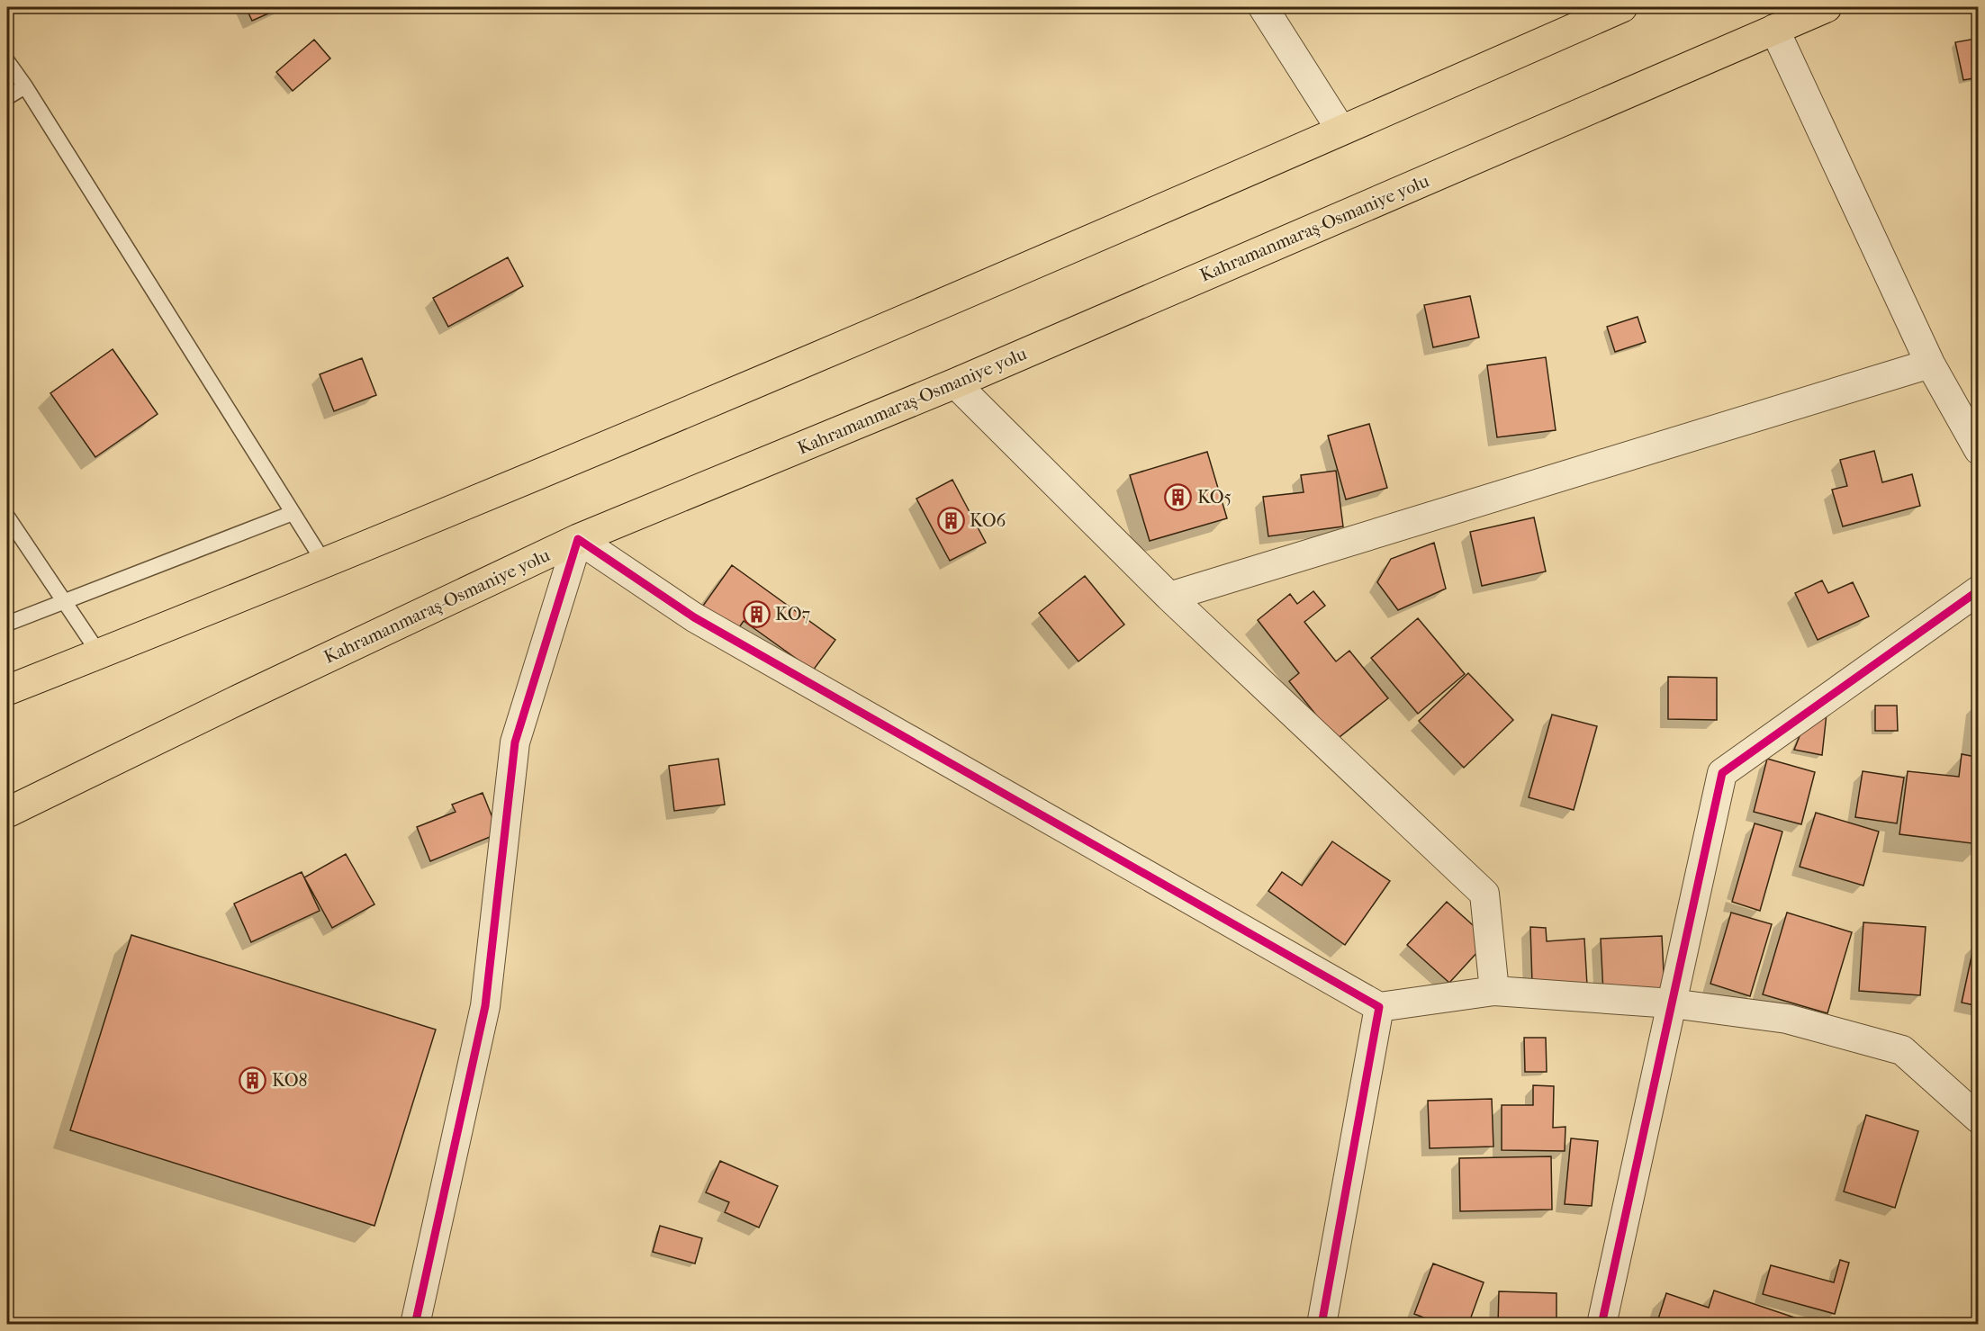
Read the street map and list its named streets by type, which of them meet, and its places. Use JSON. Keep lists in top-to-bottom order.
{
  "streets": {
    "highway": ["Kahramanmaraş-Osmaniye yolu"]
  },
  "places": {
    "building": [
      "KO5",
      "KO6",
      "KO7",
      "KO8"
    ]
  }
}
